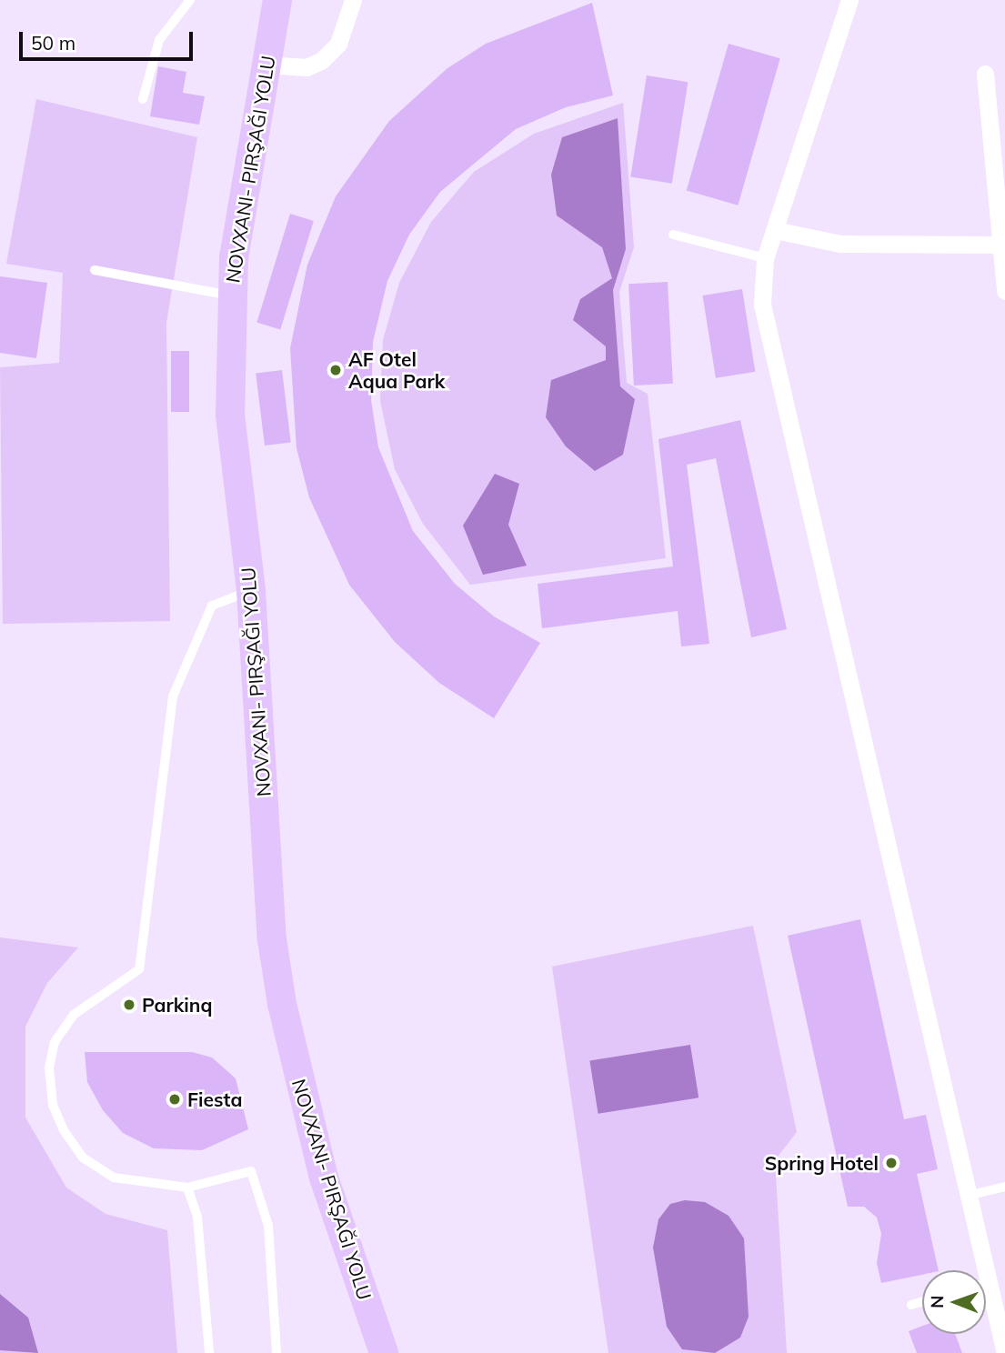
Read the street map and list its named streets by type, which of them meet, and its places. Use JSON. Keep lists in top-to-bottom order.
{
  "places": [
    "AF Otel Aqua Park",
    "Parkinq",
    "Fiesta",
    "Spring Hotel"
  ],
  "scale_bar": "50 m",
  "north": "left"
}
